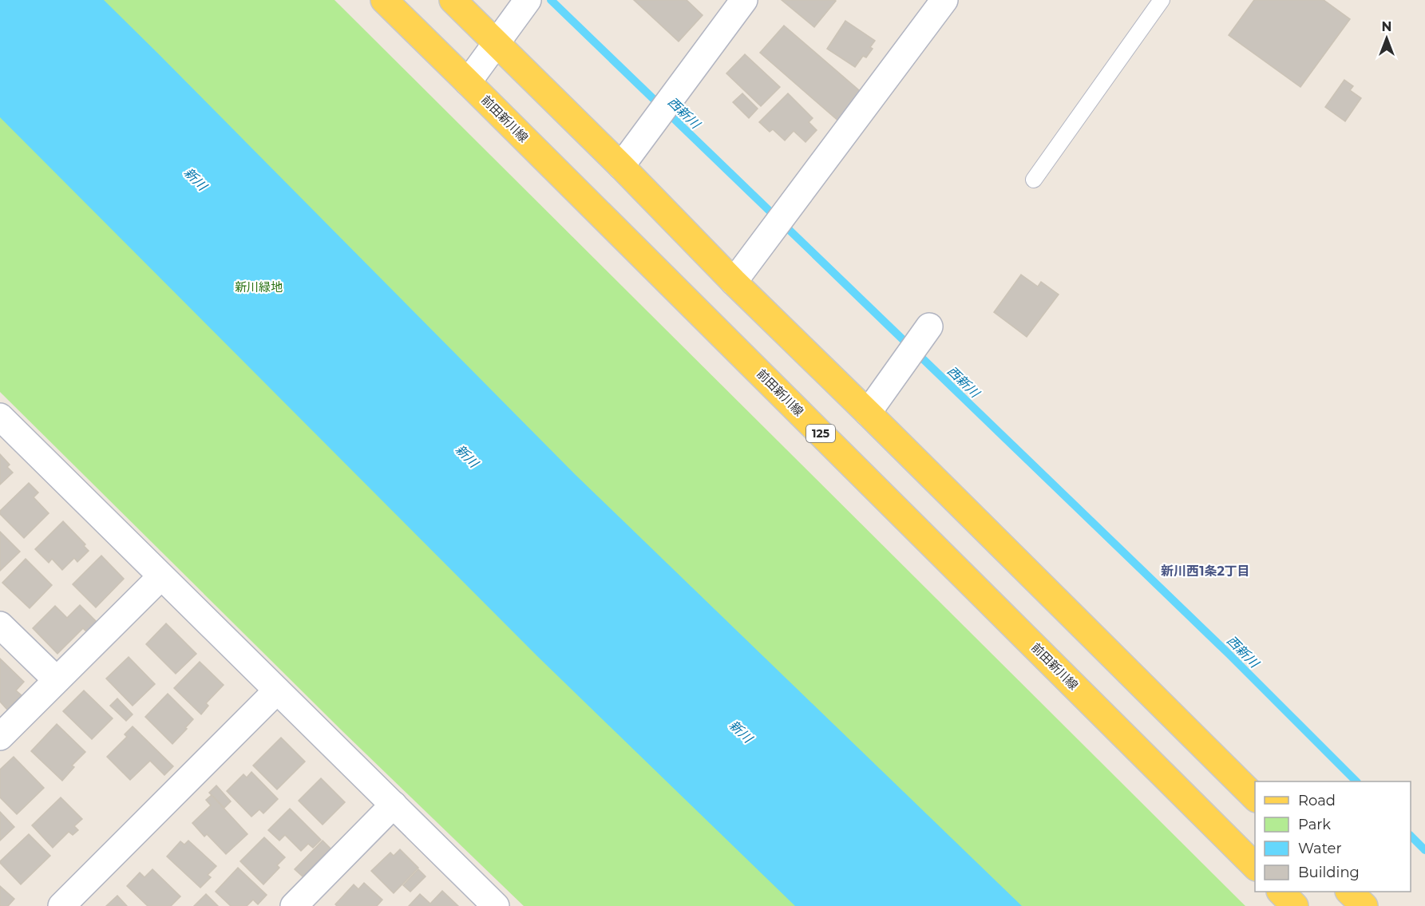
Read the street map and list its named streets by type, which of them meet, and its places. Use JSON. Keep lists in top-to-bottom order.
{
  "streets": {
    "main road": ["前田新川線", "125"]
  },
  "districts": ["新川西1条2丁目"],
  "water": ["西新川", "新川"],
  "parks": ["新川緑地"],
  "legend": [
    "Road",
    "Park",
    "Water",
    "Building"
  ],
  "north": "top"
}
